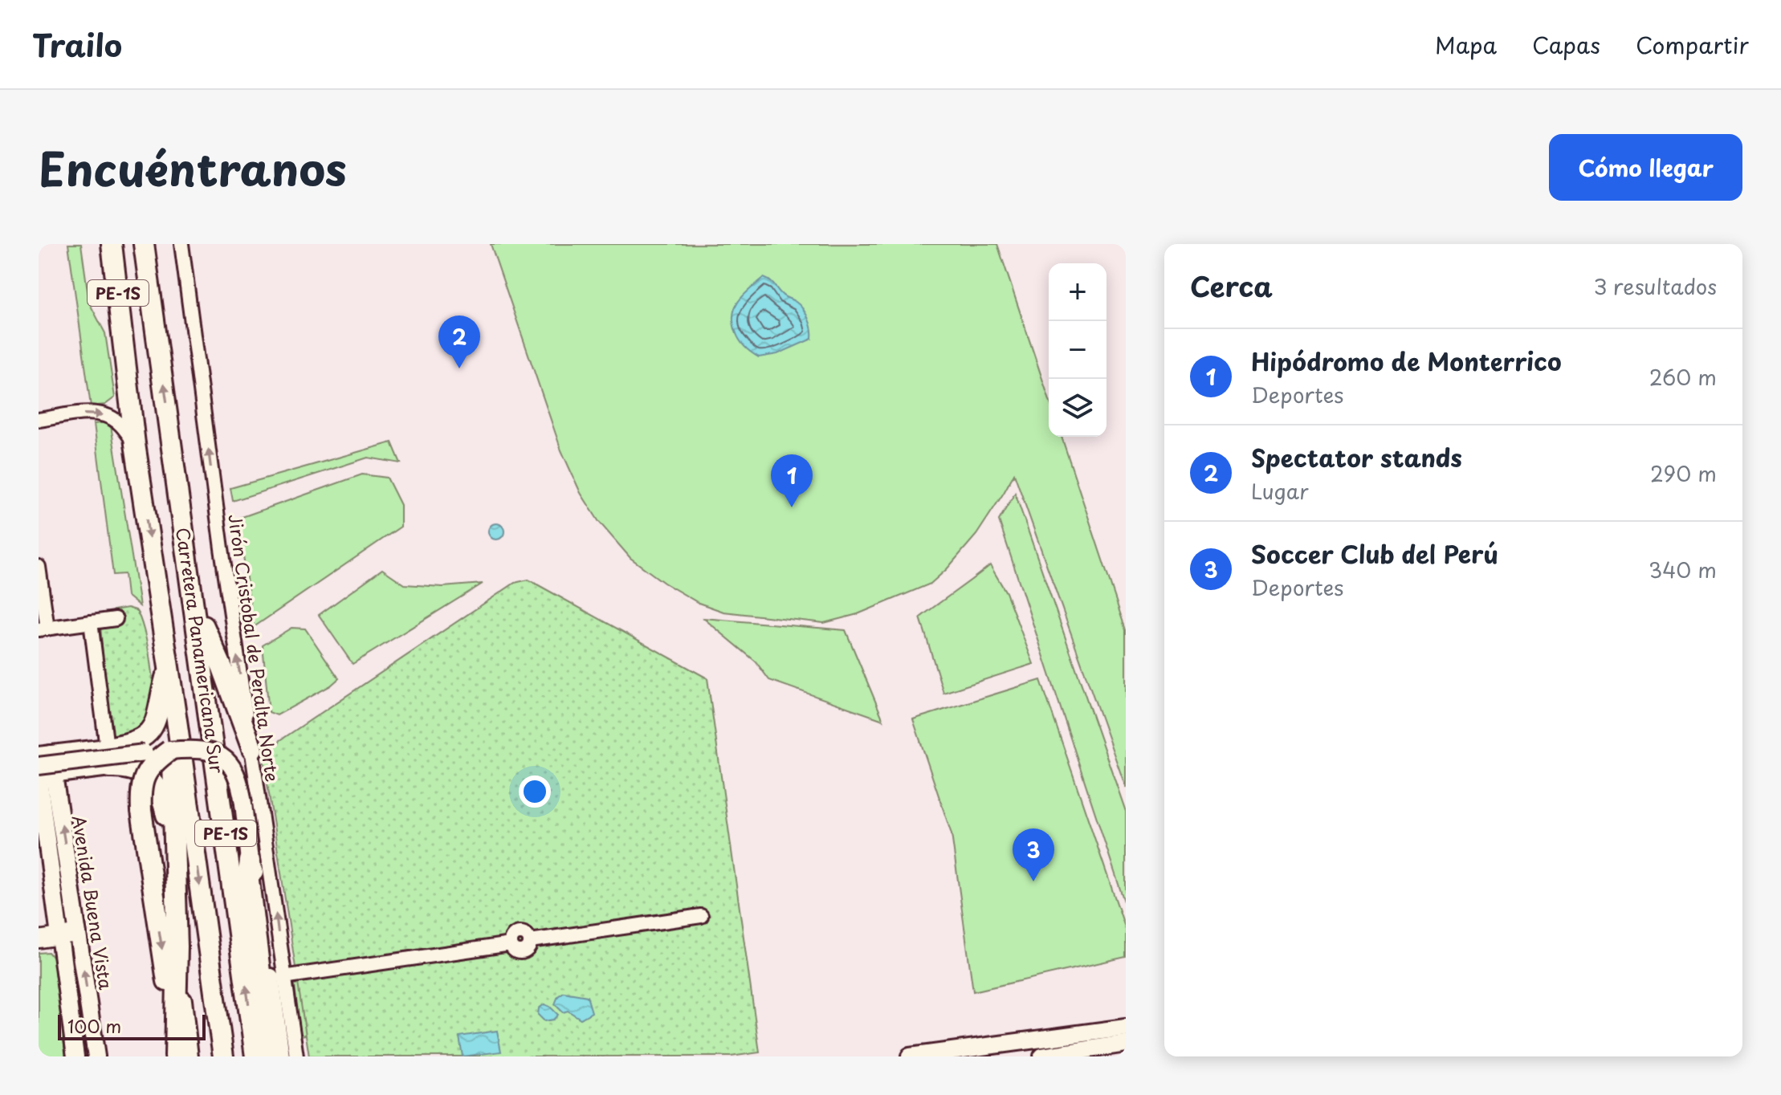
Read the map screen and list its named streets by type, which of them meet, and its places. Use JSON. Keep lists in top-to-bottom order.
{
  "streets": {
    "highway": ["PE-1S", "Carretera Panamericana Sur"],
    "main road": ["Avenida Buena Vista"],
    "street": ["Jirón Cristobal de Peralta Norte"]
  },
  "one_way": ["Jirón Cristobal de Peralta Norte"],
  "scale_bar": "100 m",
  "page": {
    "header": "Trailo",
    "nav": ["Mapa", "Capas", "Compartir"],
    "title": "Encuéntranos",
    "buttons": "Cómo llegar",
    "heading": ["Cerca", "3 resultados"],
    "map_buttons": ["+", "−"],
    "pins": ["2", "1", "3"],
    "list": [
      {
        "mark": "1",
        "name": "Hipódromo de Monterrico",
        "note": "Deportes",
        "value": "260 m"
      },
      {
        "mark": "2",
        "name": "Spectator stands",
        "note": "Lugar",
        "value": "290 m"
      },
      {
        "mark": "3",
        "name": "Soccer Club del Perú",
        "note": "Deportes",
        "value": "340 m"
      }
    ],
    "scale": "100 m"
  }
}
